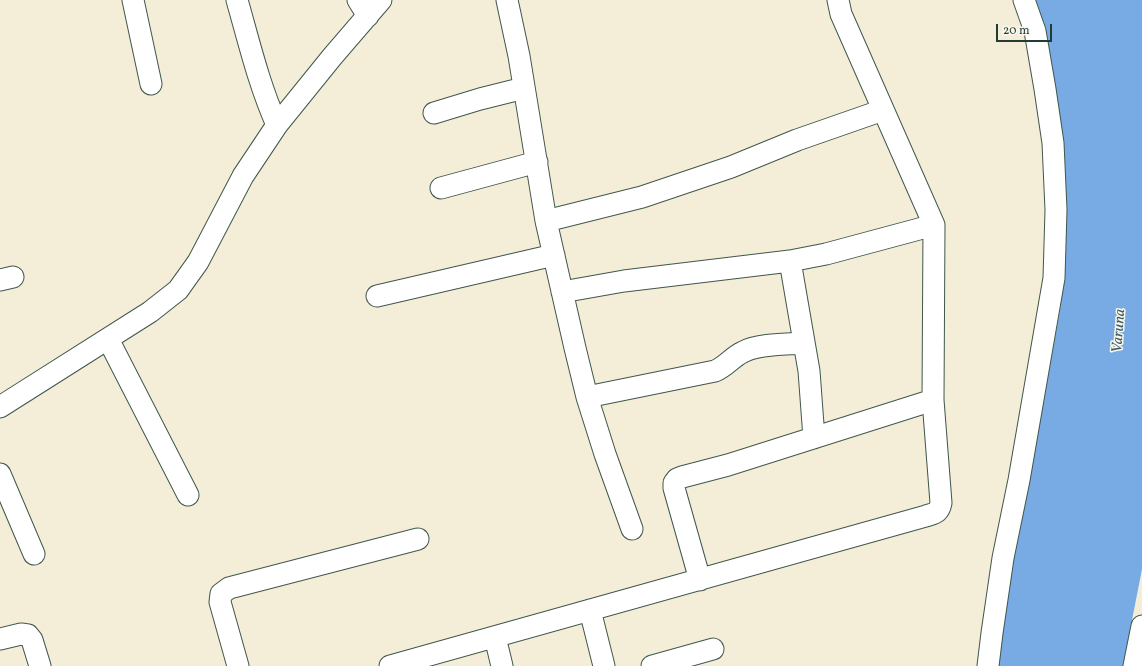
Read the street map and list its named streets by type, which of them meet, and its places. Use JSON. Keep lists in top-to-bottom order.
{
  "water": ["Varuna"],
  "scale_bar": "20 m"
}
